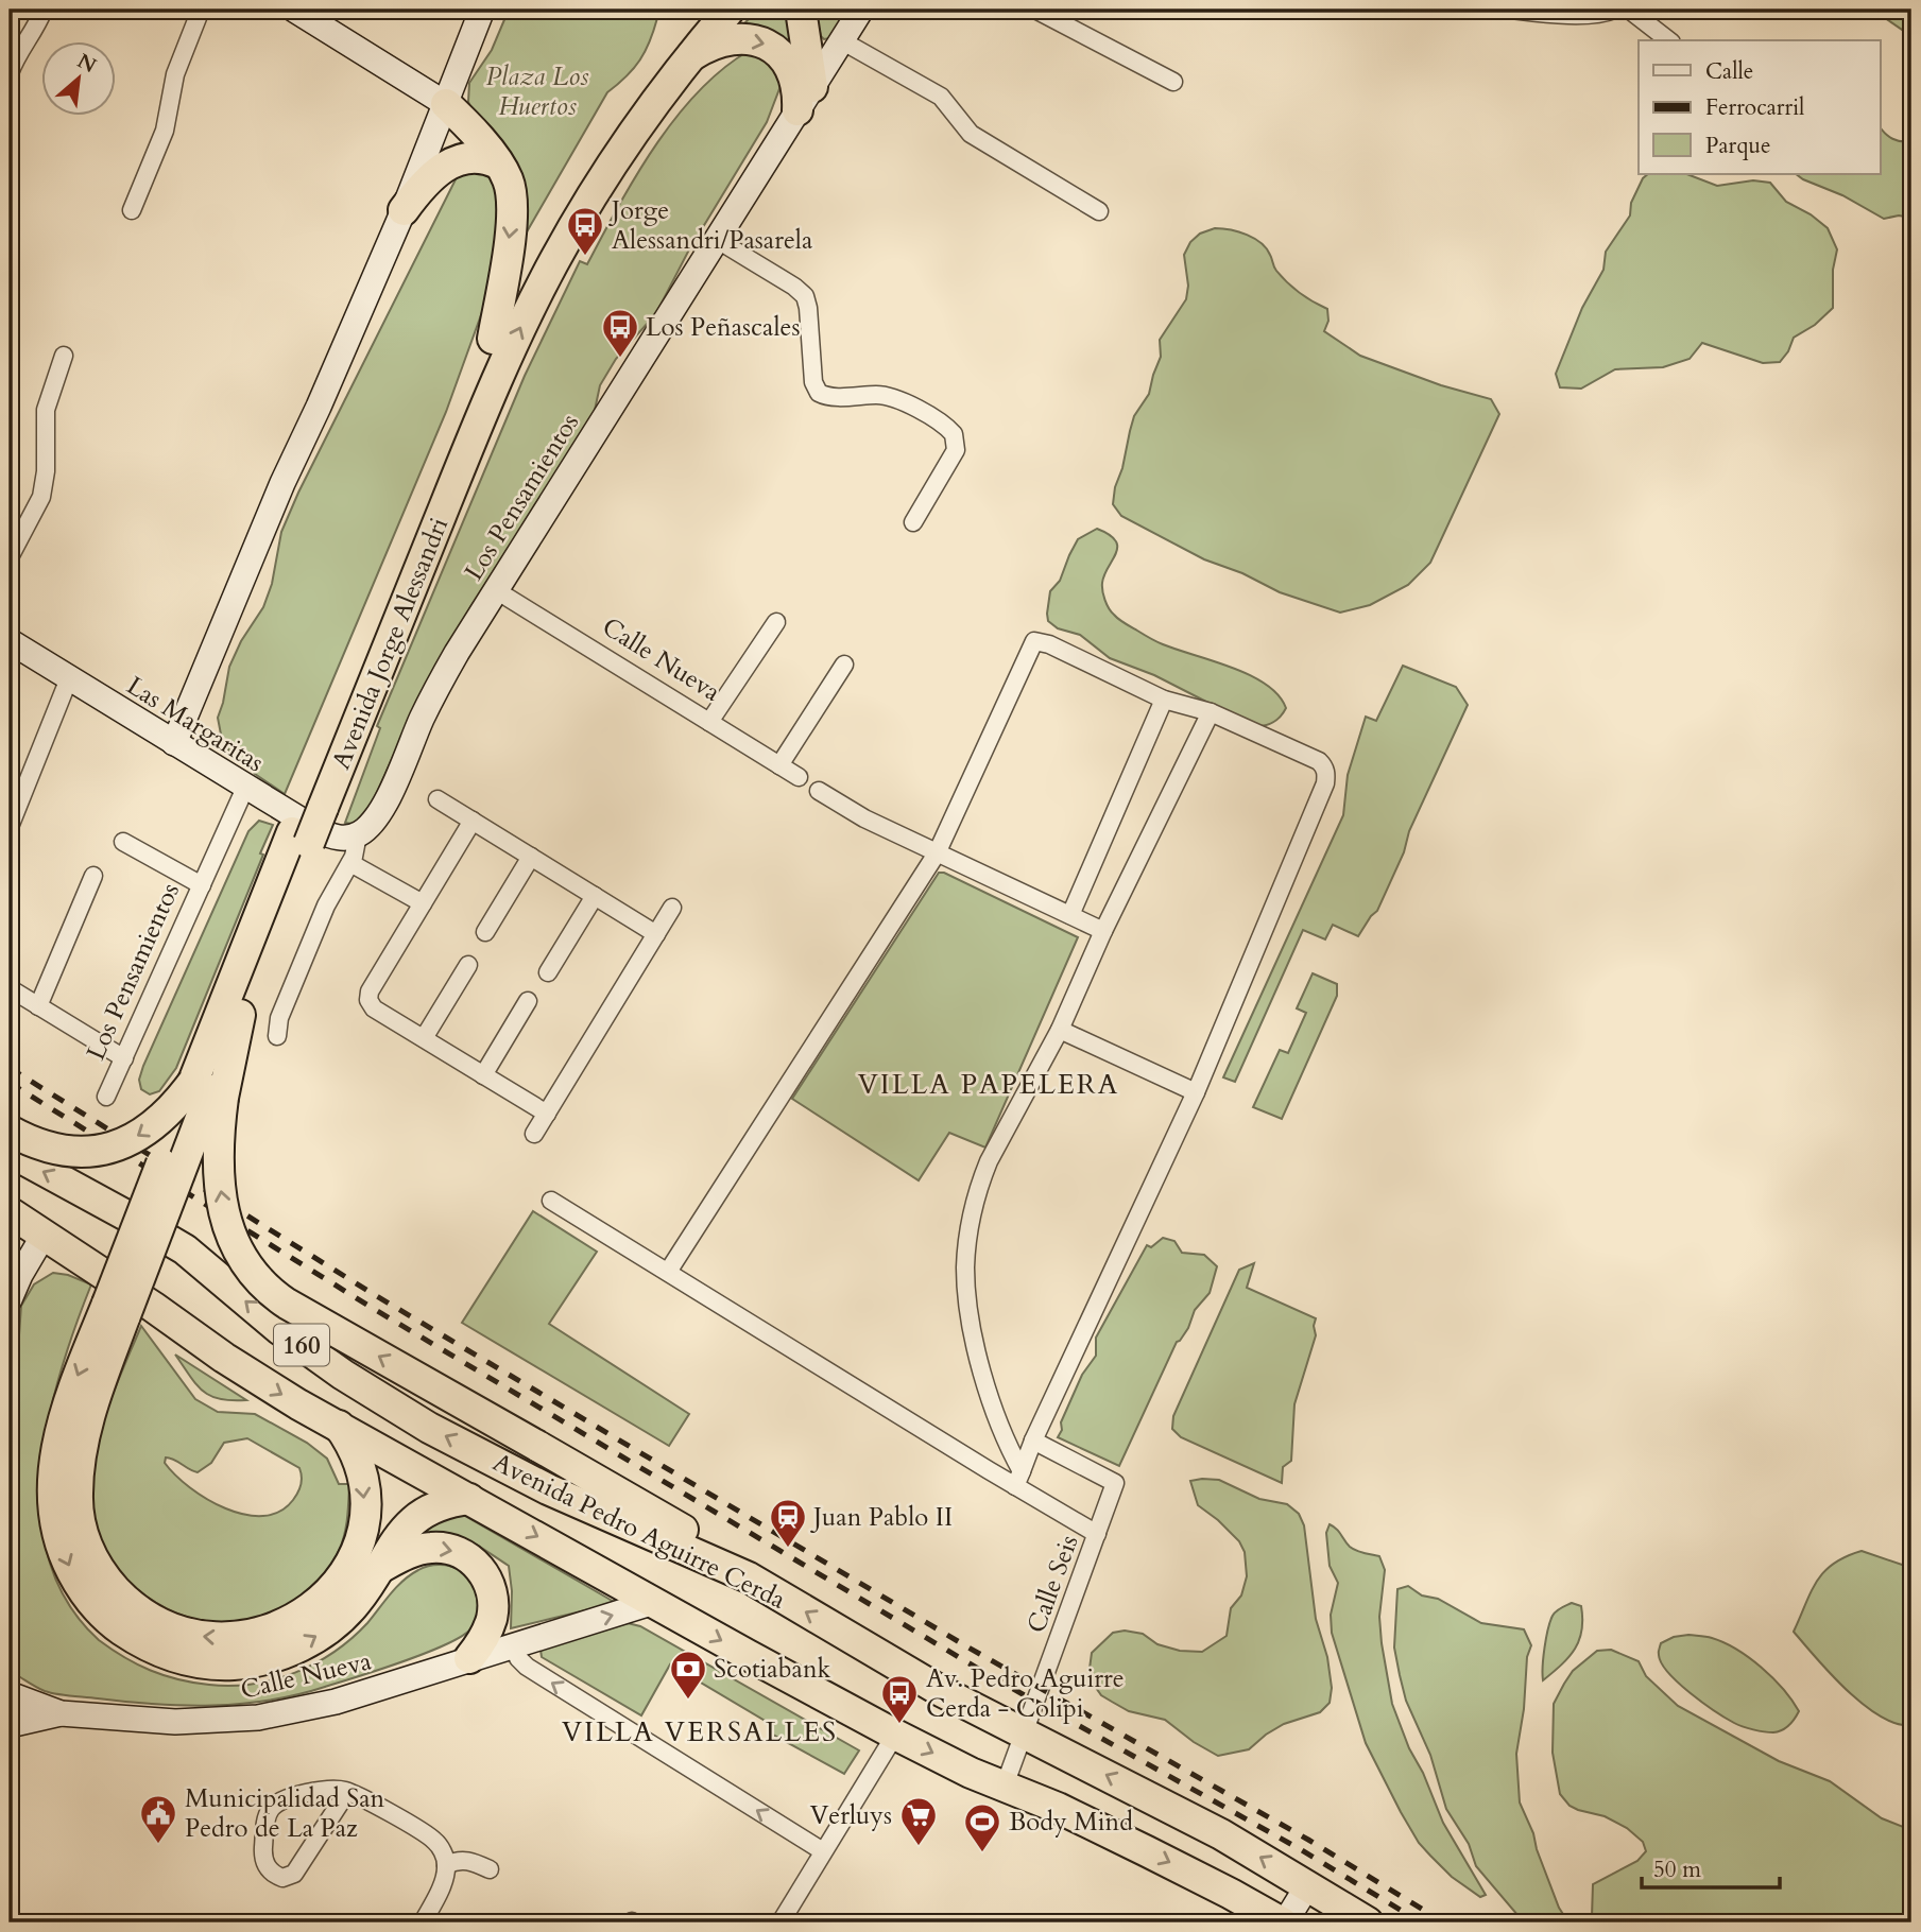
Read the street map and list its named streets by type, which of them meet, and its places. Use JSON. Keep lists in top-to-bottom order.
{
  "streets": {
    "highway": ["Avenida Jorge Alessandri", "160", "Avenida Pedro Aguirre Cerda"],
    "main road": ["Los Pensamientos", "Calle Nueva", "Las Margaritas"],
    "street": ["Calle Seis"]
  },
  "crossings": [
    ["Los Pensamientos", "Calle Nueva"],
    ["Los Pensamientos", "Las Margaritas"],
    ["Calle Nueva", "Avenida Pedro Aguirre Cerda"],
    ["Avenida Pedro Aguirre Cerda", "Calle Seis"]
  ],
  "districts": ["VILLA PAPELERA", "VILLA VERSALLES"],
  "parks": ["Plaza Los Huertos"],
  "places": {
    "bus stop": ["Jorge Alessandri/Pasarela", "Los Peñascales", "Av. Pedro Aguirre Cerda - Colipi"],
    "station": ["Juan Pablo II"],
    "bank": ["Scotiabank"],
    "public building": ["Municipalidad San Pedro de La Paz"],
    "supermarket": ["Verluys"],
    "sports": ["Body Mind"]
  },
  "legend": ["Calle", "Ferrocarril", "Parque"],
  "scale_bar": "50 m",
  "north": "top right"
}
